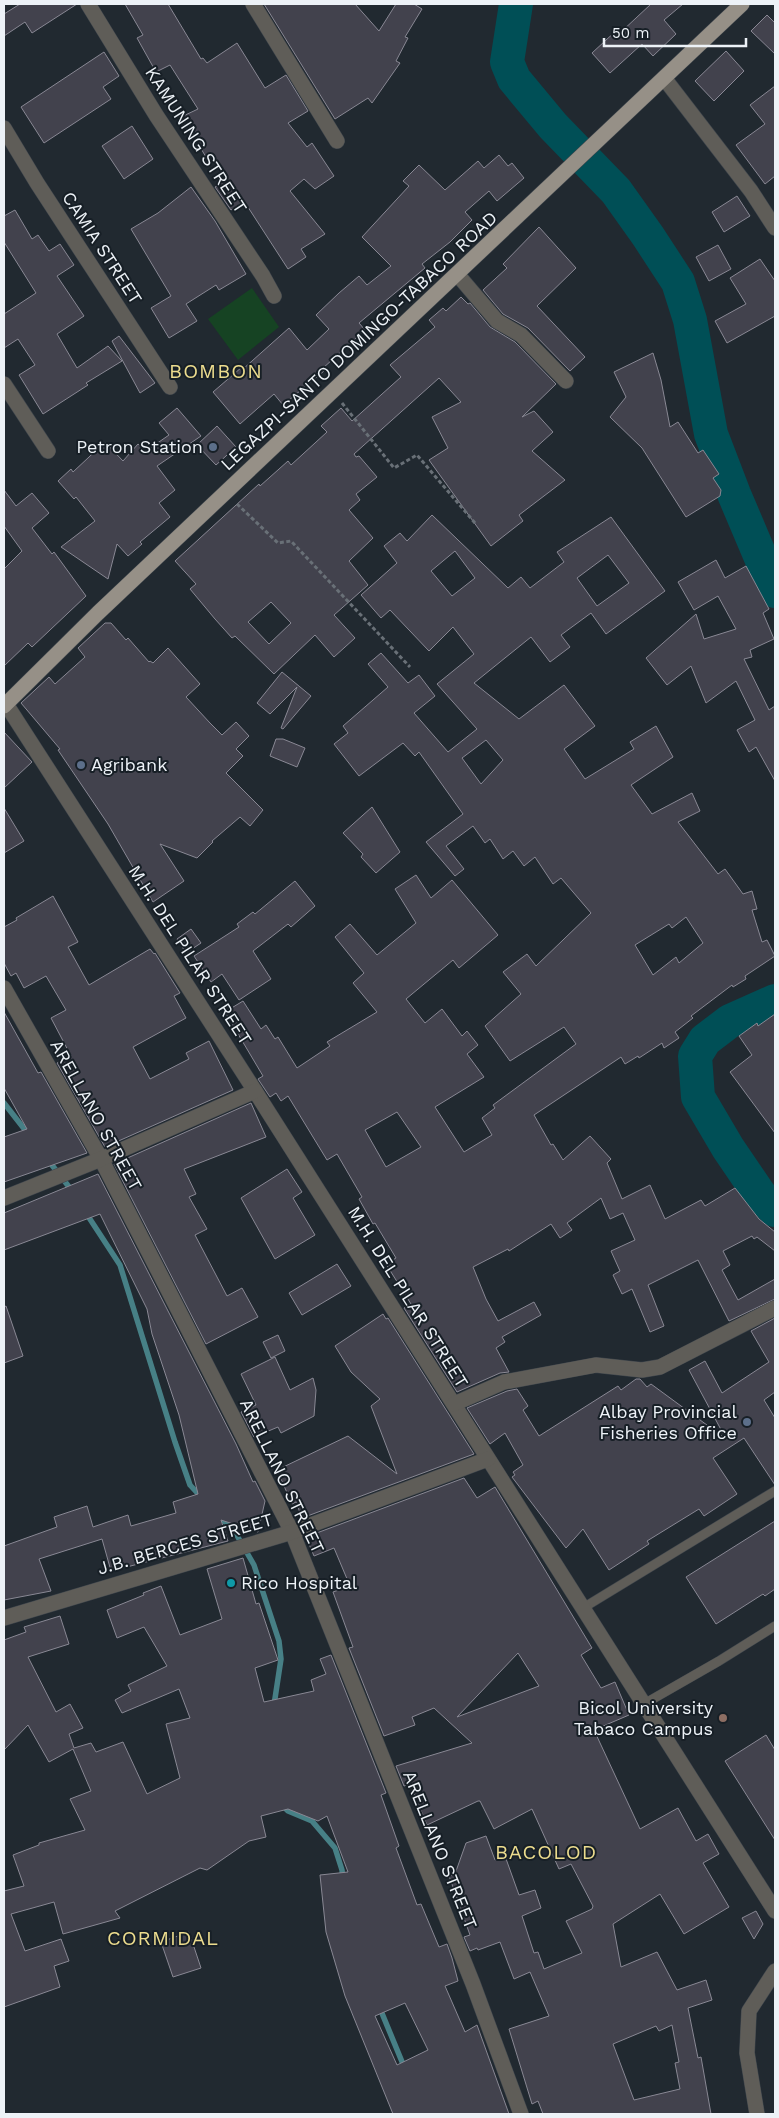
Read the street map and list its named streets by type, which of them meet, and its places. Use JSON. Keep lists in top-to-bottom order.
{
  "streets": {
    "main road": ["LEGAZPI-SANTO DOMINGO-TABACO ROAD"],
    "street": [
      "KAMUNING STREET",
      "CAMIA STREET",
      "M.H. DEL PILAR STREET",
      "ARELLANO STREET",
      "J.B. BERCES STREET"
    ]
  },
  "crossings": [
    ["LEGAZPI-SANTO DOMINGO-TABACO ROAD", "M.H. DEL PILAR STREET"],
    ["M.H. DEL PILAR STREET", "J.B. BERCES STREET"],
    ["ARELLANO STREET", "J.B. BERCES STREET"]
  ],
  "districts": ["BOMBON", "BACOLOD", "CORMIDAL"],
  "places": [
    "Petron Station",
    "Agribank",
    "Albay Provincial Fisheries Office",
    "Rico Hospital",
    "Bicol University Tabaco Campus"
  ],
  "scale_bar": "50 m"
}
